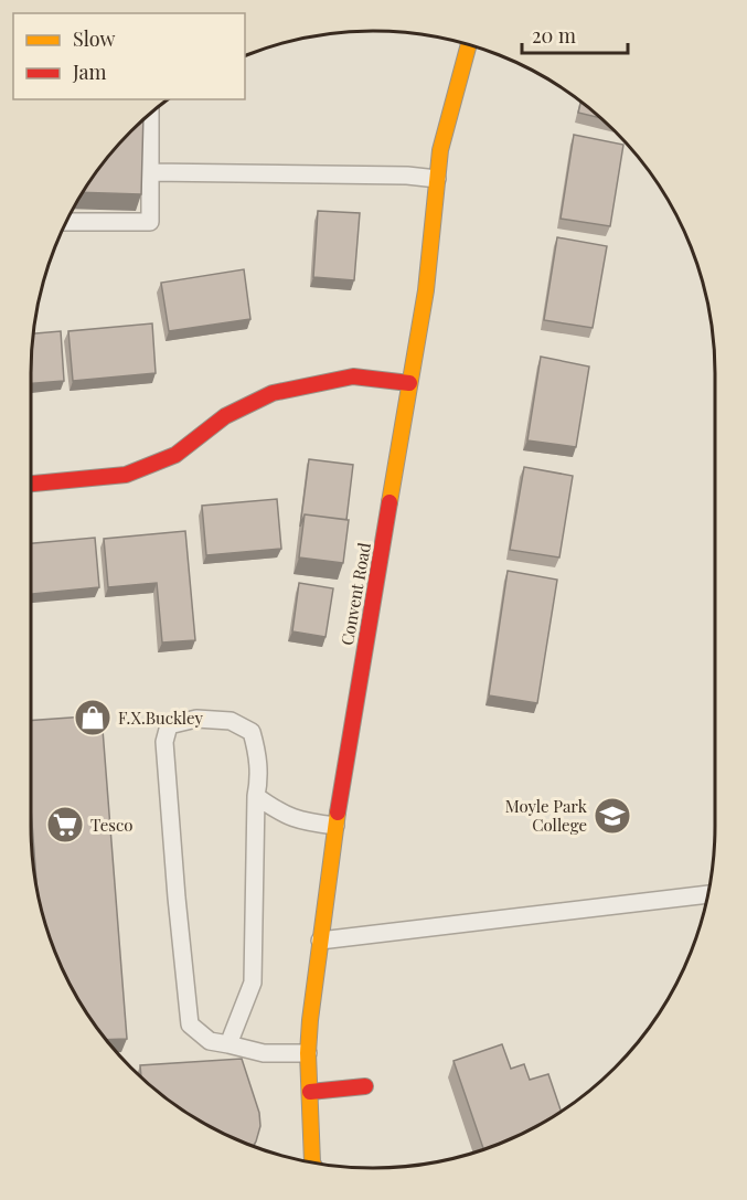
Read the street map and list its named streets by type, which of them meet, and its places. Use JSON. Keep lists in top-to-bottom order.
{
  "streets": {
    "street": ["Convent Road"]
  },
  "places": {
    "shop": ["F.X.Buckley"],
    "school or university": ["Moyle Park College"],
    "supermarket": ["Tesco"]
  },
  "legend": ["Slow", "Jam"],
  "scale_bar": "20 m"
}
